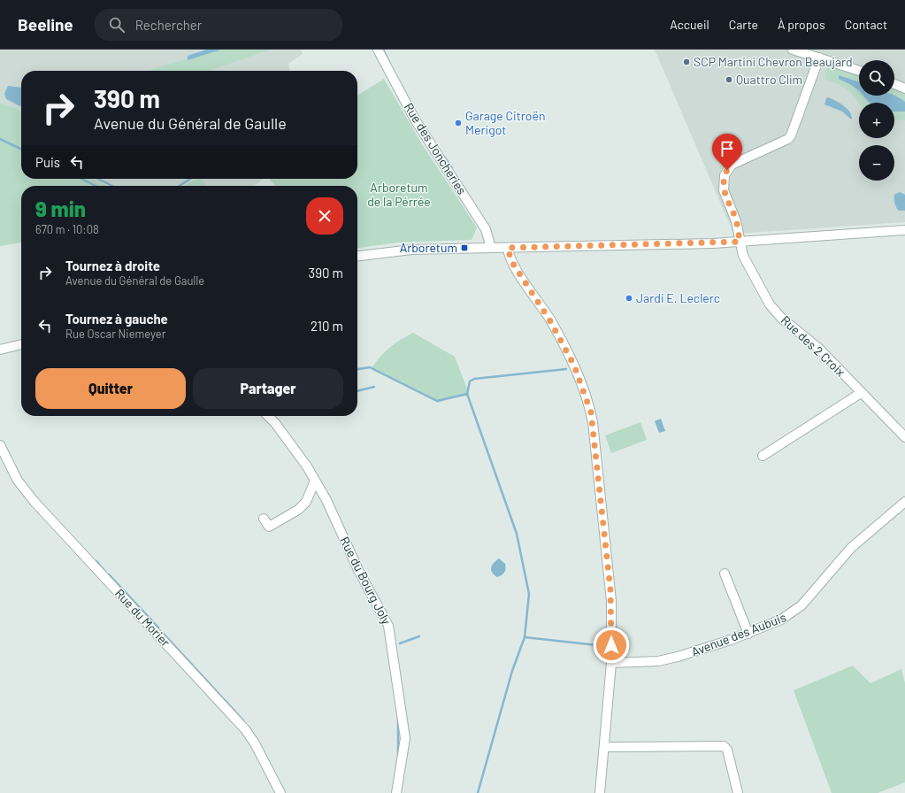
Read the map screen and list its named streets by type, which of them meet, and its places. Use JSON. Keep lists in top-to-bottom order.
{
  "streets": {
    "street": [
      "Rue des Joncheries",
      "Rue des 2 Croix",
      "Rue du Bourg Joly",
      "Rue du Morier",
      "Avenue des Aubuis"
    ]
  },
  "parks": ["Arboretum de la Pérrée"],
  "places": {
    "other": [
      "SCP Martini Chevron Beaujard",
      "Quattro Clim",
      "Garage Citroën Merigot",
      "Jardi E. Leclerc"
    ],
    "transit": ["Arboretum"]
  },
  "page": {
    "header": "Beeline",
    "search": "Rechercher",
    "nav": [
      "Accueil",
      "Carte",
      "À propos",
      "Contact"
    ],
    "map_buttons": ["+", "−"],
    "turn": ["390 m", "Avenue du Général de Gaulle"],
    "then": "Puis",
    "heading": ["9 min", "670 m · 10:08"],
    "list": [
      {
        "name": "Tournez à droite",
        "note": "Avenue du Général de Gaulle",
        "value": "390 m"
      },
      {
        "name": "Tournez à gauche",
        "note": "Rue Oscar Niemeyer",
        "value": "210 m"
      }
    ],
    "buttons": ["Quitter", "Partager"]
  }
}
